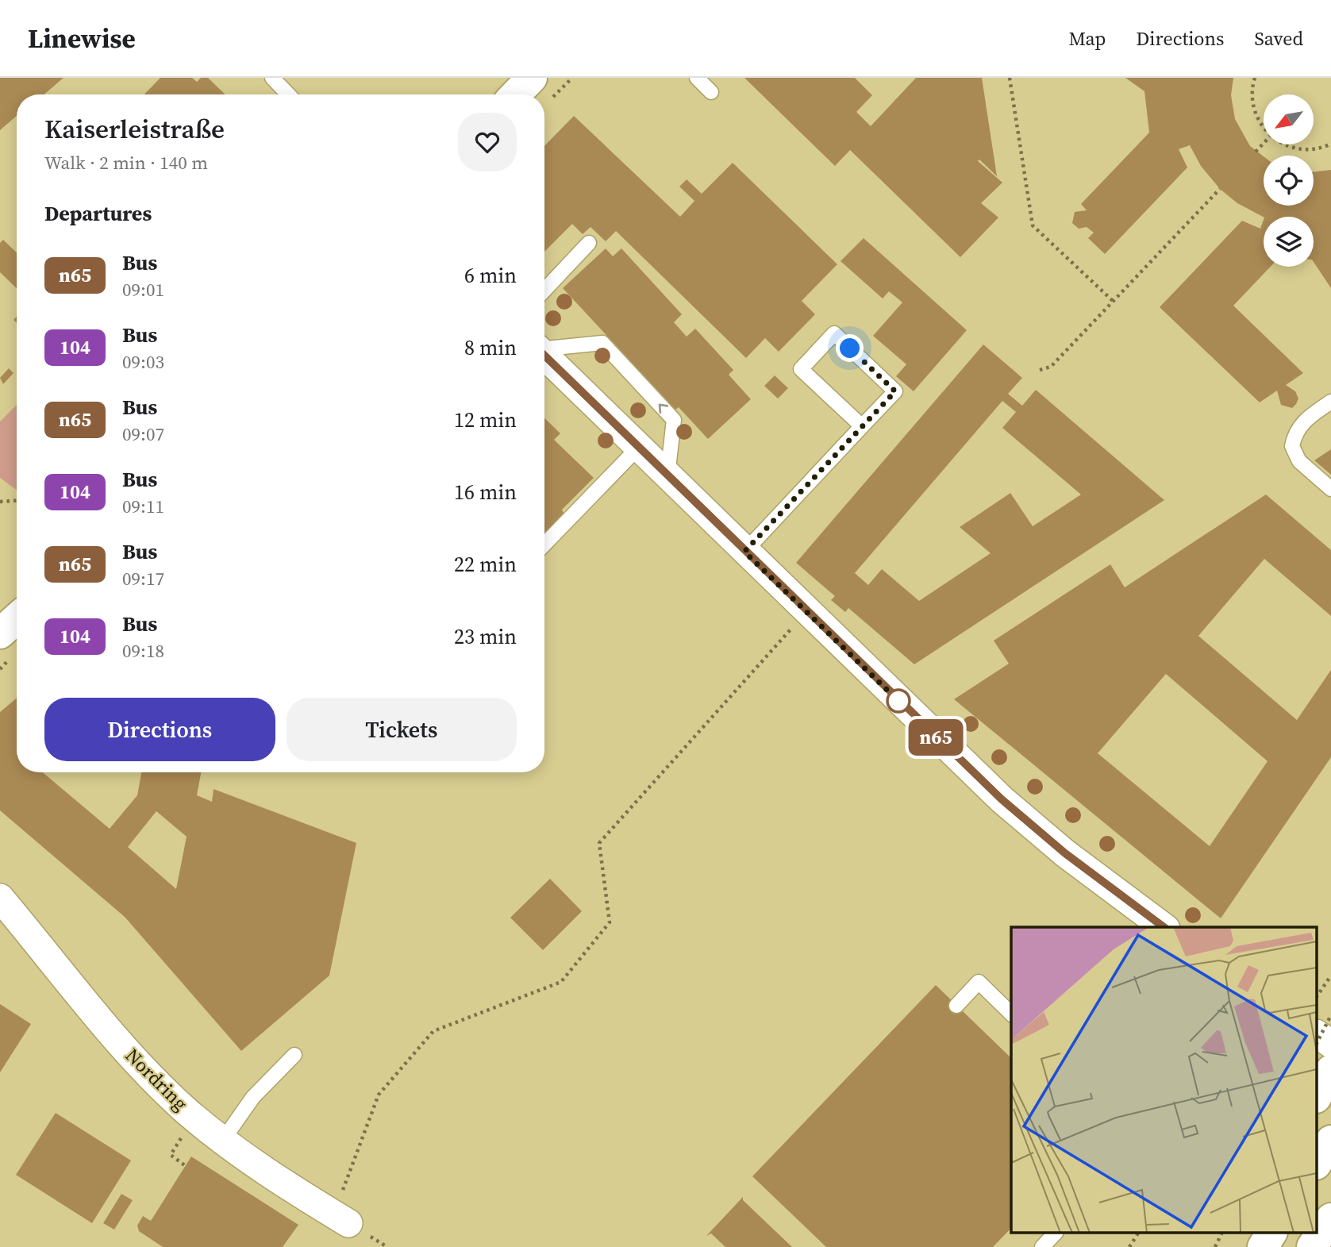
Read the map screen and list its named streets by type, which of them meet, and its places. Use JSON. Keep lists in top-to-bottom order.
{
  "streets": {
    "street": ["Nordring"]
  },
  "lines": ["bus line n65"],
  "north": "bottom left",
  "page": {
    "header": "Linewise",
    "nav": ["Map", "Directions", "Saved"],
    "on_map": "n65",
    "heading": [
      ["Kaiserleistraße", "Walk · 2 min · 140 m"],
      "Departures"
    ],
    "list": [
      {
        "mark": "n65",
        "name": "Bus",
        "note": "09:01",
        "value": "6 min"
      },
      {
        "mark": "104",
        "name": "Bus",
        "note": "09:03",
        "value": "8 min"
      },
      {
        "mark": "n65",
        "name": "Bus",
        "note": "09:07",
        "value": "12 min"
      },
      {
        "mark": "104",
        "name": "Bus",
        "note": "09:11",
        "value": "16 min"
      },
      {
        "mark": "n65",
        "name": "Bus",
        "note": "09:17",
        "value": "22 min"
      },
      {
        "mark": "104",
        "name": "Bus",
        "note": "09:18",
        "value": "23 min"
      }
    ],
    "buttons": ["Directions", "Tickets"]
  }
}
